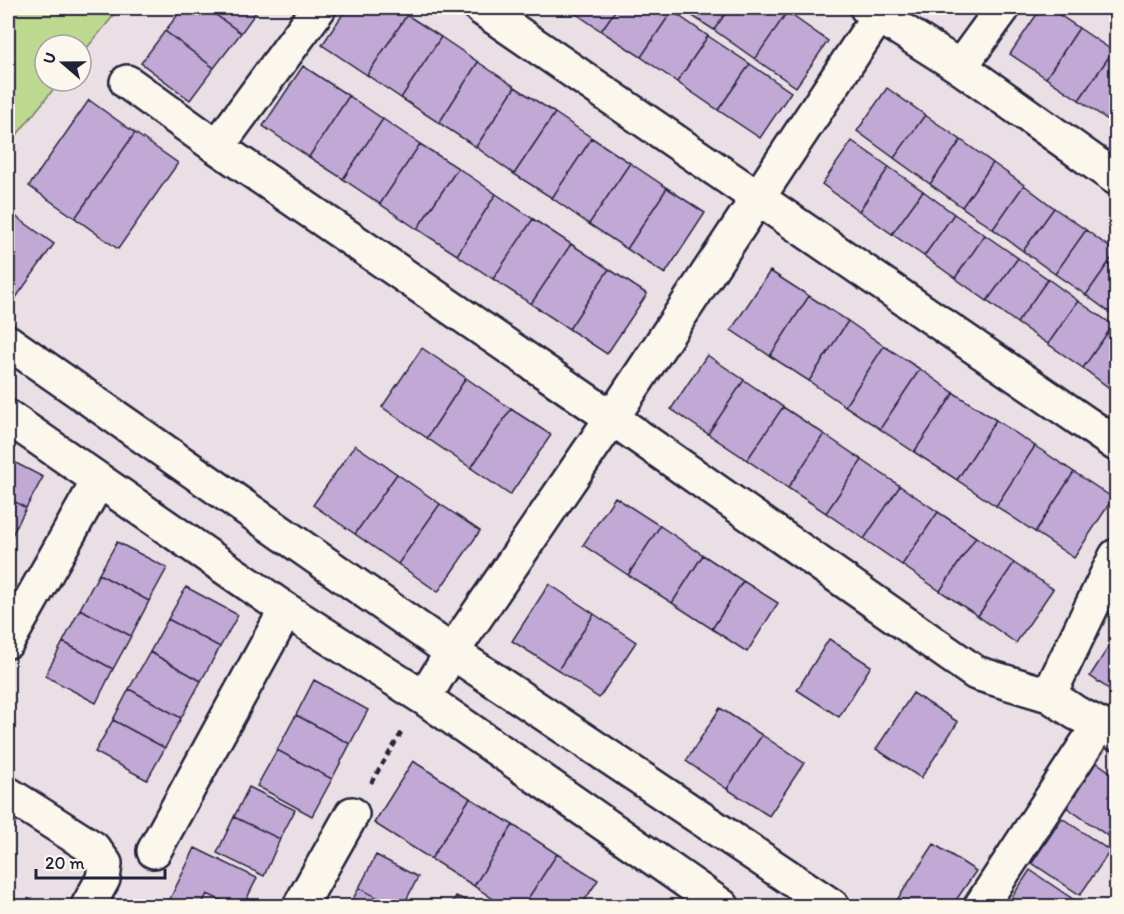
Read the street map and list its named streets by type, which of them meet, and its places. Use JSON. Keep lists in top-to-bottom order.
{
  "scale_bar": "20 m",
  "north": "left"
}
